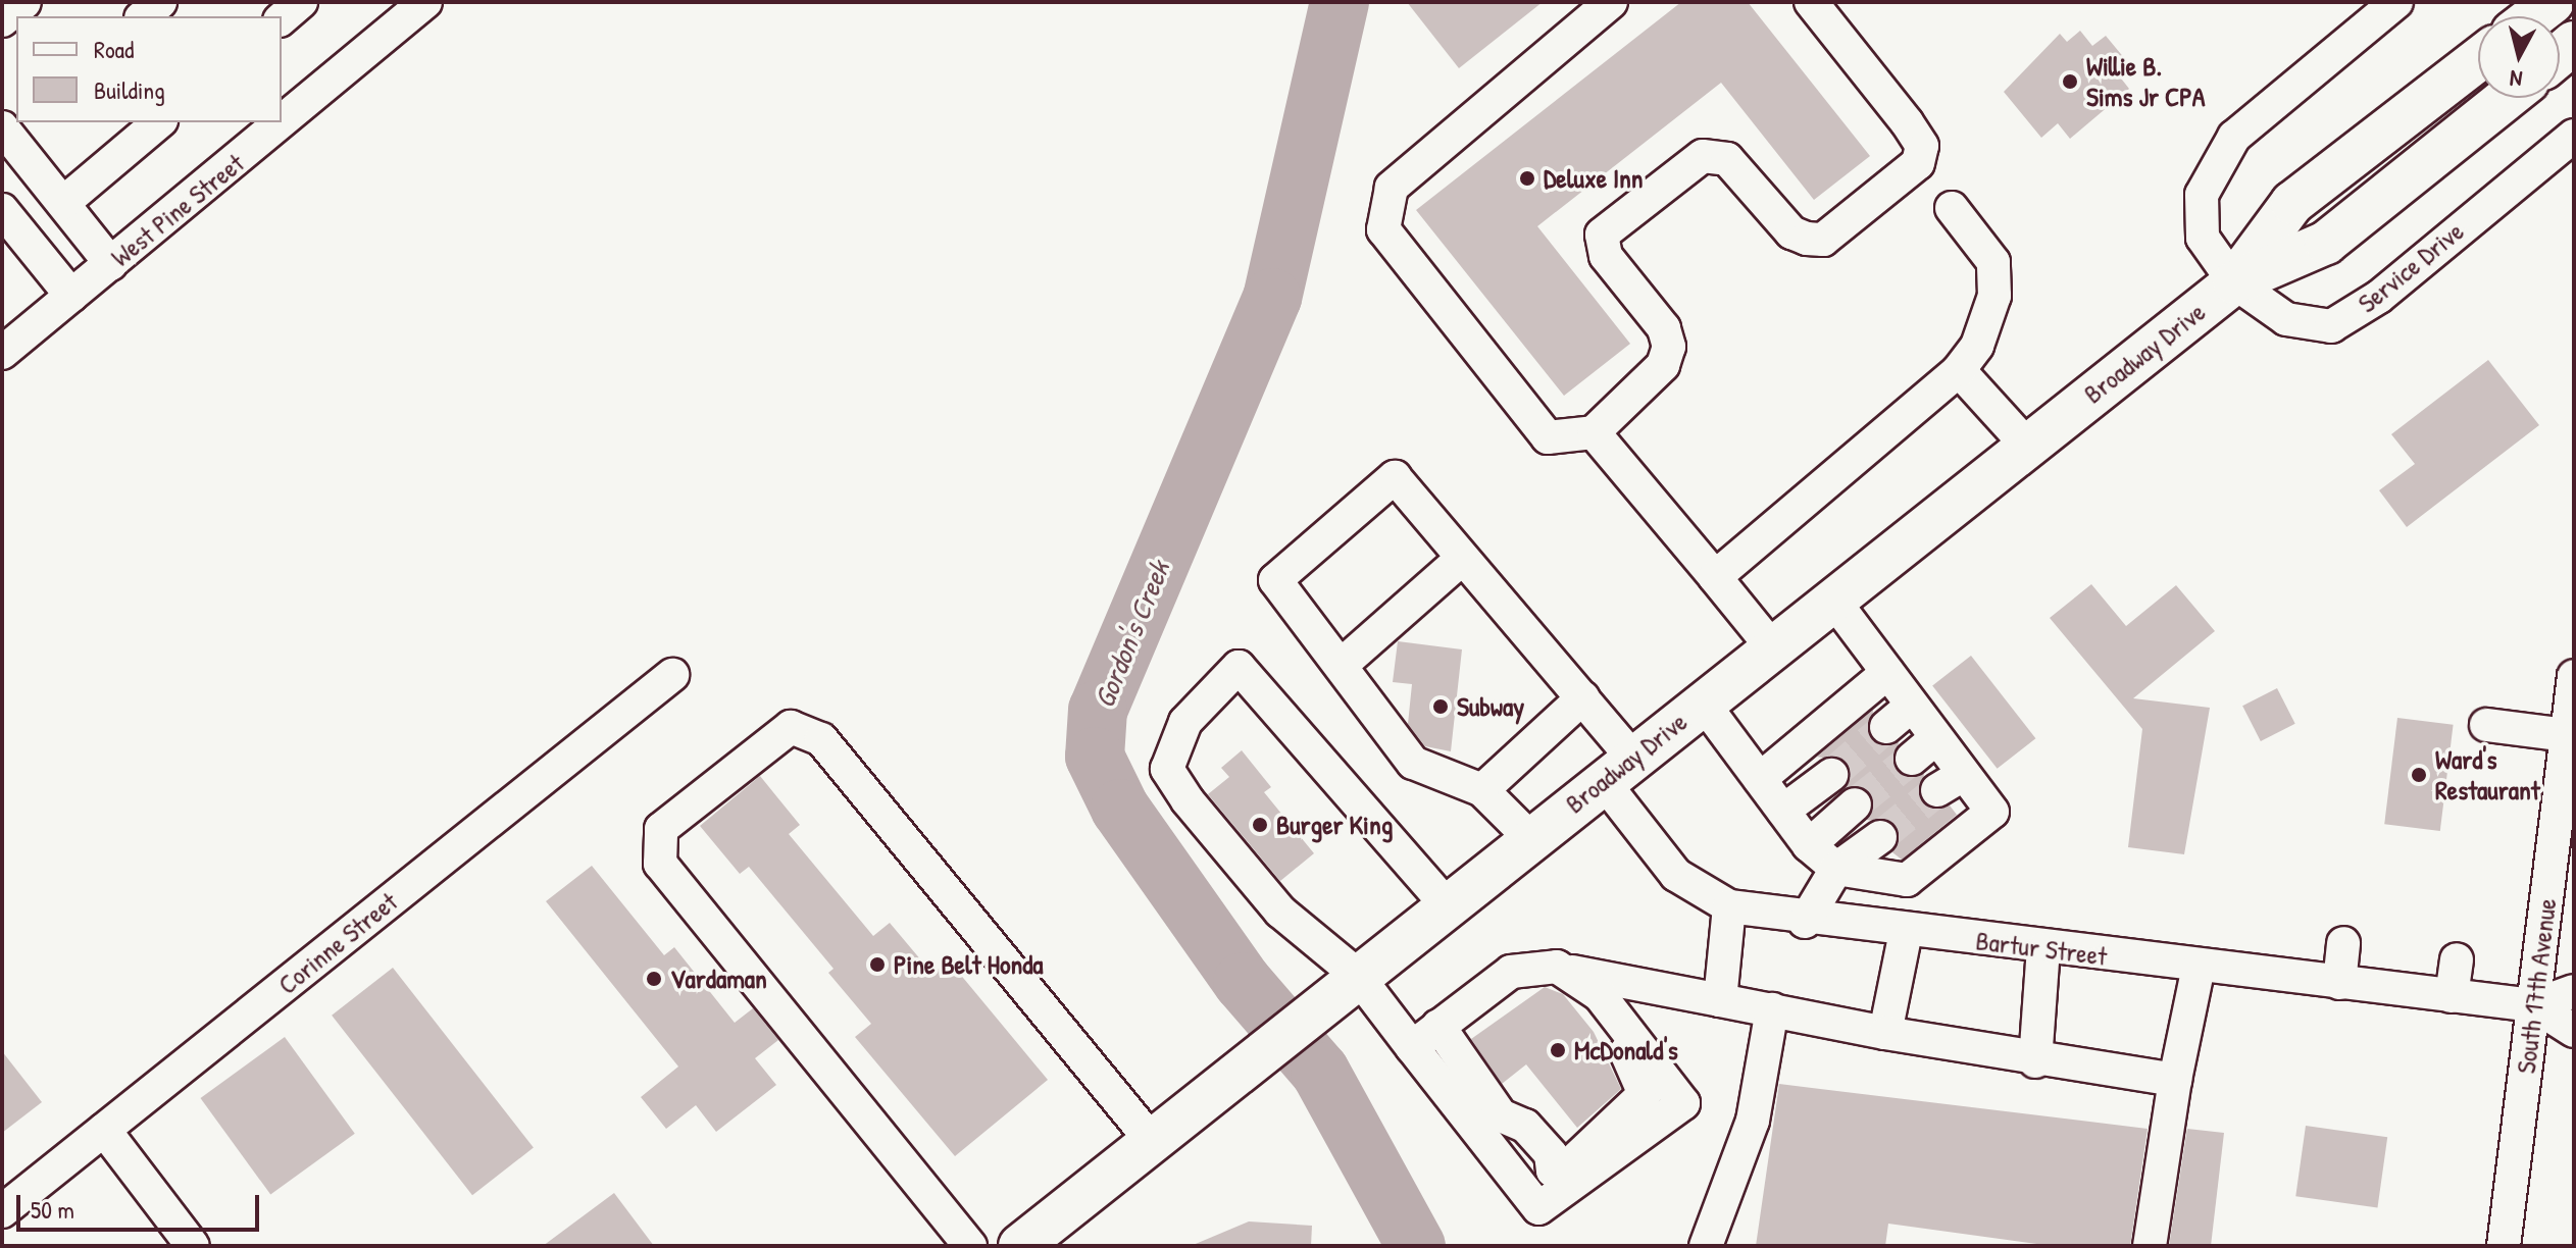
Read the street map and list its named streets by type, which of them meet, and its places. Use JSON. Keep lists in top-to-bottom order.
{
  "streets": {
    "main road": ["Broadway Drive"],
    "street": [
      "West Pine Street",
      "Service Drive",
      "Corinne Street",
      "Bartur Street",
      "South 17th Avenue"
    ]
  },
  "crossings": [
    ["Service Drive", "Broadway Drive"],
    ["Broadway Drive", "Bartur Street"],
    ["Bartur Street", "South 17th Avenue"]
  ],
  "water": ["Gordon's Creek"],
  "places": [
    "Willie B. Sims Jr CPA",
    "Deluxe Inn",
    "Subway",
    "Ward's Restaurant",
    "Burger King",
    "Pine Belt Honda",
    "Vardaman",
    "McDonald's"
  ],
  "legend": ["Road", "Building"],
  "scale_bar": "50 m",
  "north": "bottom"
}
